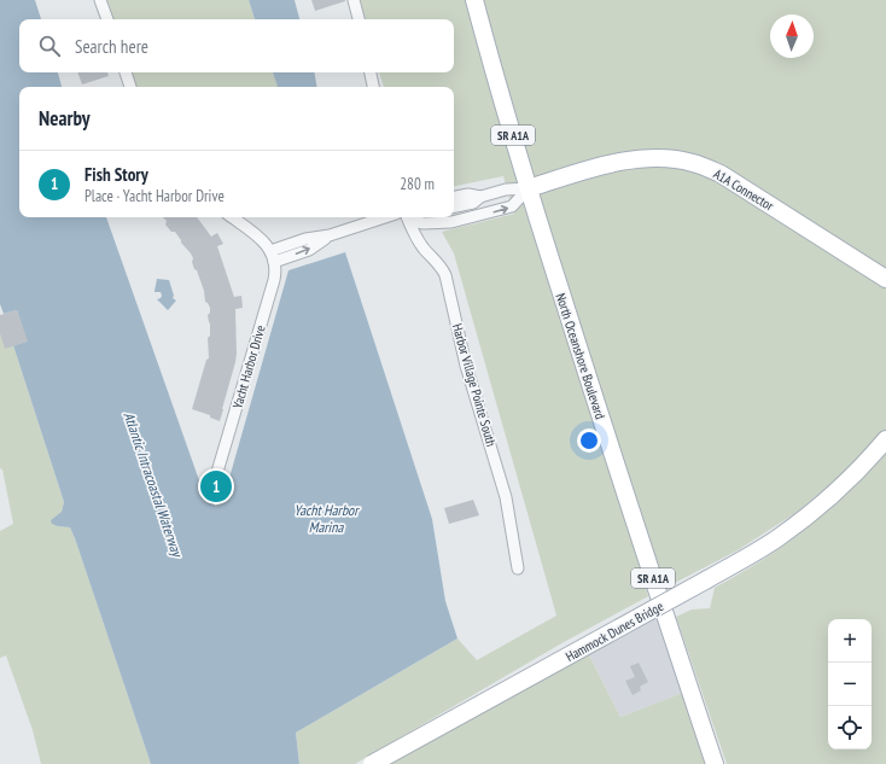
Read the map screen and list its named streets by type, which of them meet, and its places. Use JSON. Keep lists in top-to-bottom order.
{
  "streets": {
    "main road": [
      "SR A1A",
      "A1A Connector",
      "North Oceanshore Boulevard",
      "Hammock Dunes Bridge"
    ],
    "street": ["Yacht Harbor Drive", "Harbor Village Pointe South"]
  },
  "crossings": [
    ["A1A Connector", "North Oceanshore Boulevard"]
  ],
  "water": ["Atlantic Intracoastal Waterway", "Yacht Harbor Marina"],
  "north": "top",
  "page": {
    "search": "Search here",
    "heading": "Nearby",
    "list": [
      {
        "mark": "1",
        "name": "Fish Story",
        "note": "Place · Yacht Harbor Drive",
        "value": "280 m"
      }
    ],
    "pins": "1",
    "map_buttons": ["+", "−"]
  }
}
